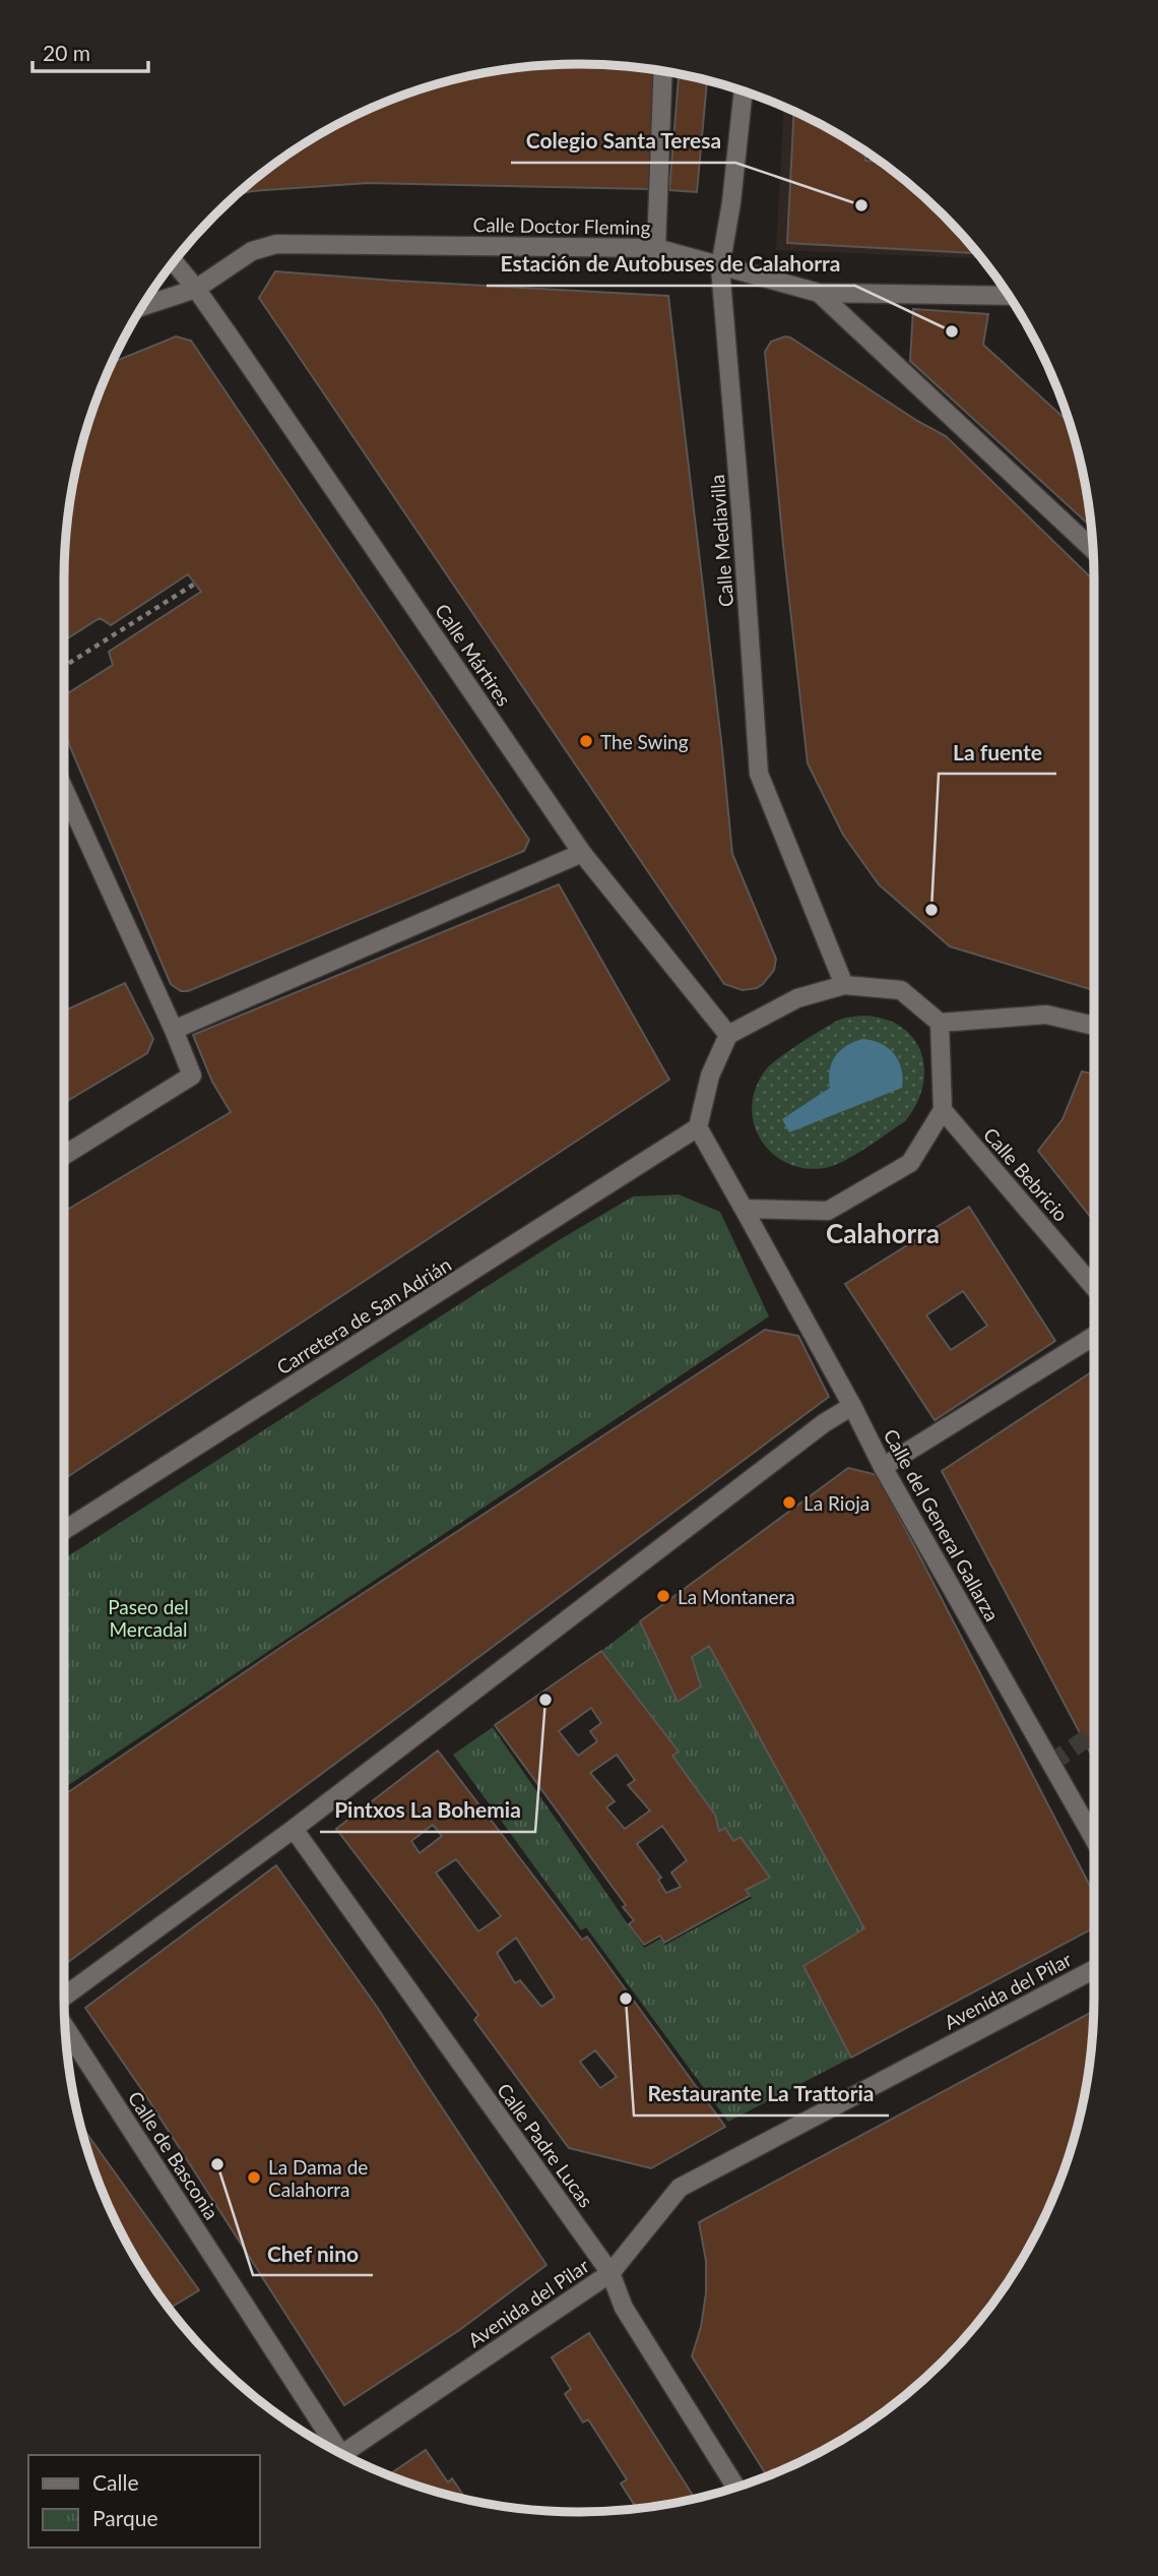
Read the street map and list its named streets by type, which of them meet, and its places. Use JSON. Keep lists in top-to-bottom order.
{
  "streets": {
    "street": [
      "Calle Doctor Fleming",
      "Calle Mediavilla",
      "Calle Mártires",
      "Calle Bebricio",
      "Carretera de San Adrián",
      "Calle del General Gallarza",
      "Avenida del Pilar",
      "Calle Padre Lucas",
      "Calle de Basconia"
    ]
  },
  "crossings": [
    ["Calle Doctor Fleming", "Calle Mediavilla"],
    ["Calle Doctor Fleming", "Calle Mártires"],
    ["Calle Mediavilla", "Calle Mártires"],
    ["Calle Mediavilla", "Calle Bebricio"],
    ["Calle Mediavilla", "Carretera de San Adrián"],
    ["Calle Mediavilla", "Calle del General Gallarza"],
    ["Calle Mártires", "Calle Bebricio"],
    ["Calle Mártires", "Carretera de San Adrián"],
    ["Calle Mártires", "Calle del General Gallarza"],
    ["Calle Bebricio", "Carretera de San Adrián"],
    ["Calle Bebricio", "Calle del General Gallarza"],
    ["Carretera de San Adrián", "Calle del General Gallarza"],
    ["Avenida del Pilar", "Calle Padre Lucas"]
  ],
  "districts": ["Calahorra"],
  "parks": ["Paseo del Mercadal"],
  "places": [
    "Colegio Santa Teresa",
    "Estación de Autobuses de Calahorra",
    "The Swing",
    "La fuente",
    "La Rioja",
    "La Montanera",
    "Pintxos La Bohemia",
    "Restaurante La Trattoria",
    "Chef nino",
    "La Dama de Calahorra"
  ],
  "legend": ["Calle", "Parque"],
  "scale_bar": "20 m"
}
